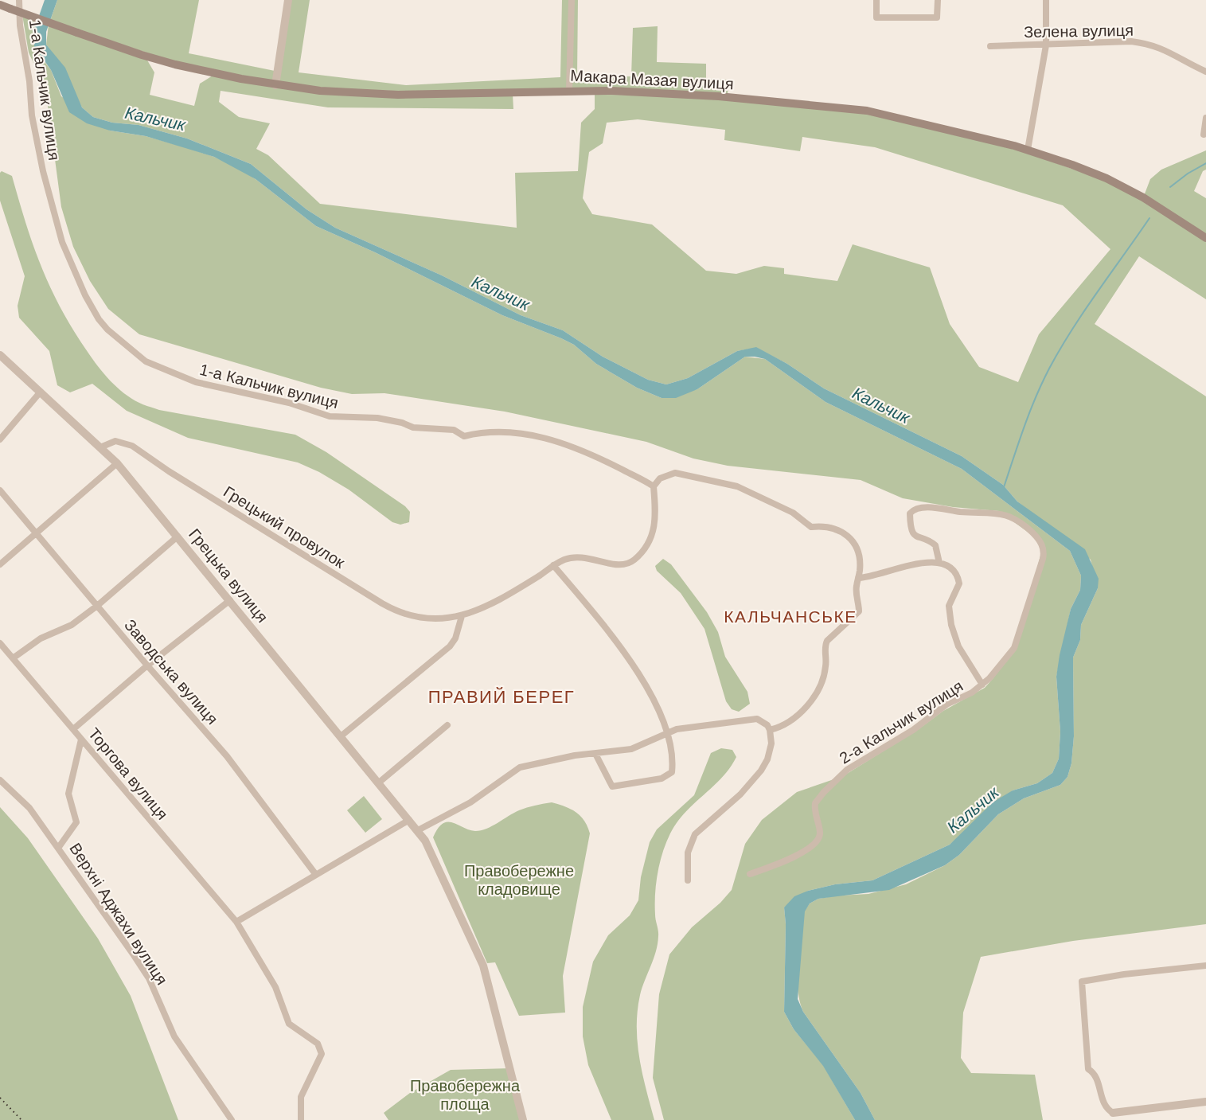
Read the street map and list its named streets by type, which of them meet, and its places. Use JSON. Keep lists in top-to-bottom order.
{
  "streets": {
    "main road": ["Макара Мазая вулиця"],
    "street": [
      "Зелена вулиця",
      "1-а Кальчик вулиця",
      "Грецький провулок",
      "Грецька вулиця",
      "Заводська вулиця",
      "2-а Кальчик вулиця",
      "Торгова вулиця",
      "Верхні Аджахи вулиця"
    ]
  },
  "crossings": [
    ["1-а Кальчик вулиця", "Грецький провулок"],
    ["Грецький провулок", "Грецька вулиця"]
  ],
  "districts": ["КАЛЬЧАНСЬКЕ", "ПРАВИЙ БЕРЕГ"],
  "water": ["Кальчик"],
  "parks": ["Правобережне кладовище", "Правобережна площа"]
}
